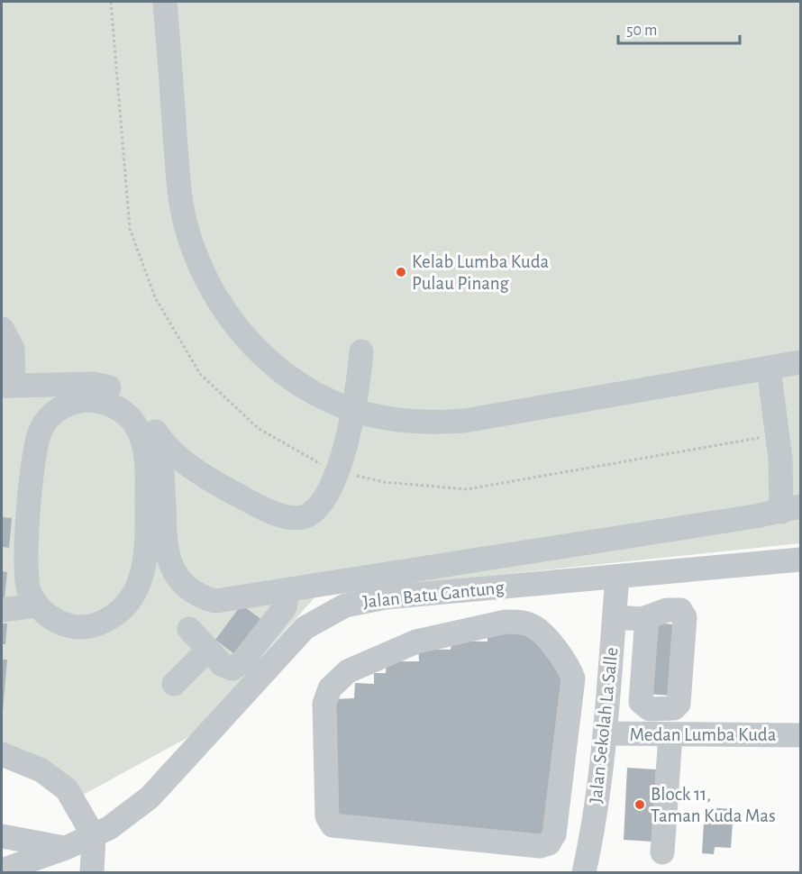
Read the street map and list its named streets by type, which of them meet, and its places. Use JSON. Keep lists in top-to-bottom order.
{
  "streets": {
    "street": ["Jalan Batu Gantung", "Jalan Sekolah La Salle", "Medan Lumba Kuda"]
  },
  "crossings": [
    ["Jalan Batu Gantung", "Jalan Sekolah La Salle"],
    ["Jalan Sekolah La Salle", "Medan Lumba Kuda"]
  ],
  "places": ["Kelab Lumba Kuda Pulau Pinang", "Block 11, Taman Kuda Mas"],
  "scale_bar": "50 m"
}
